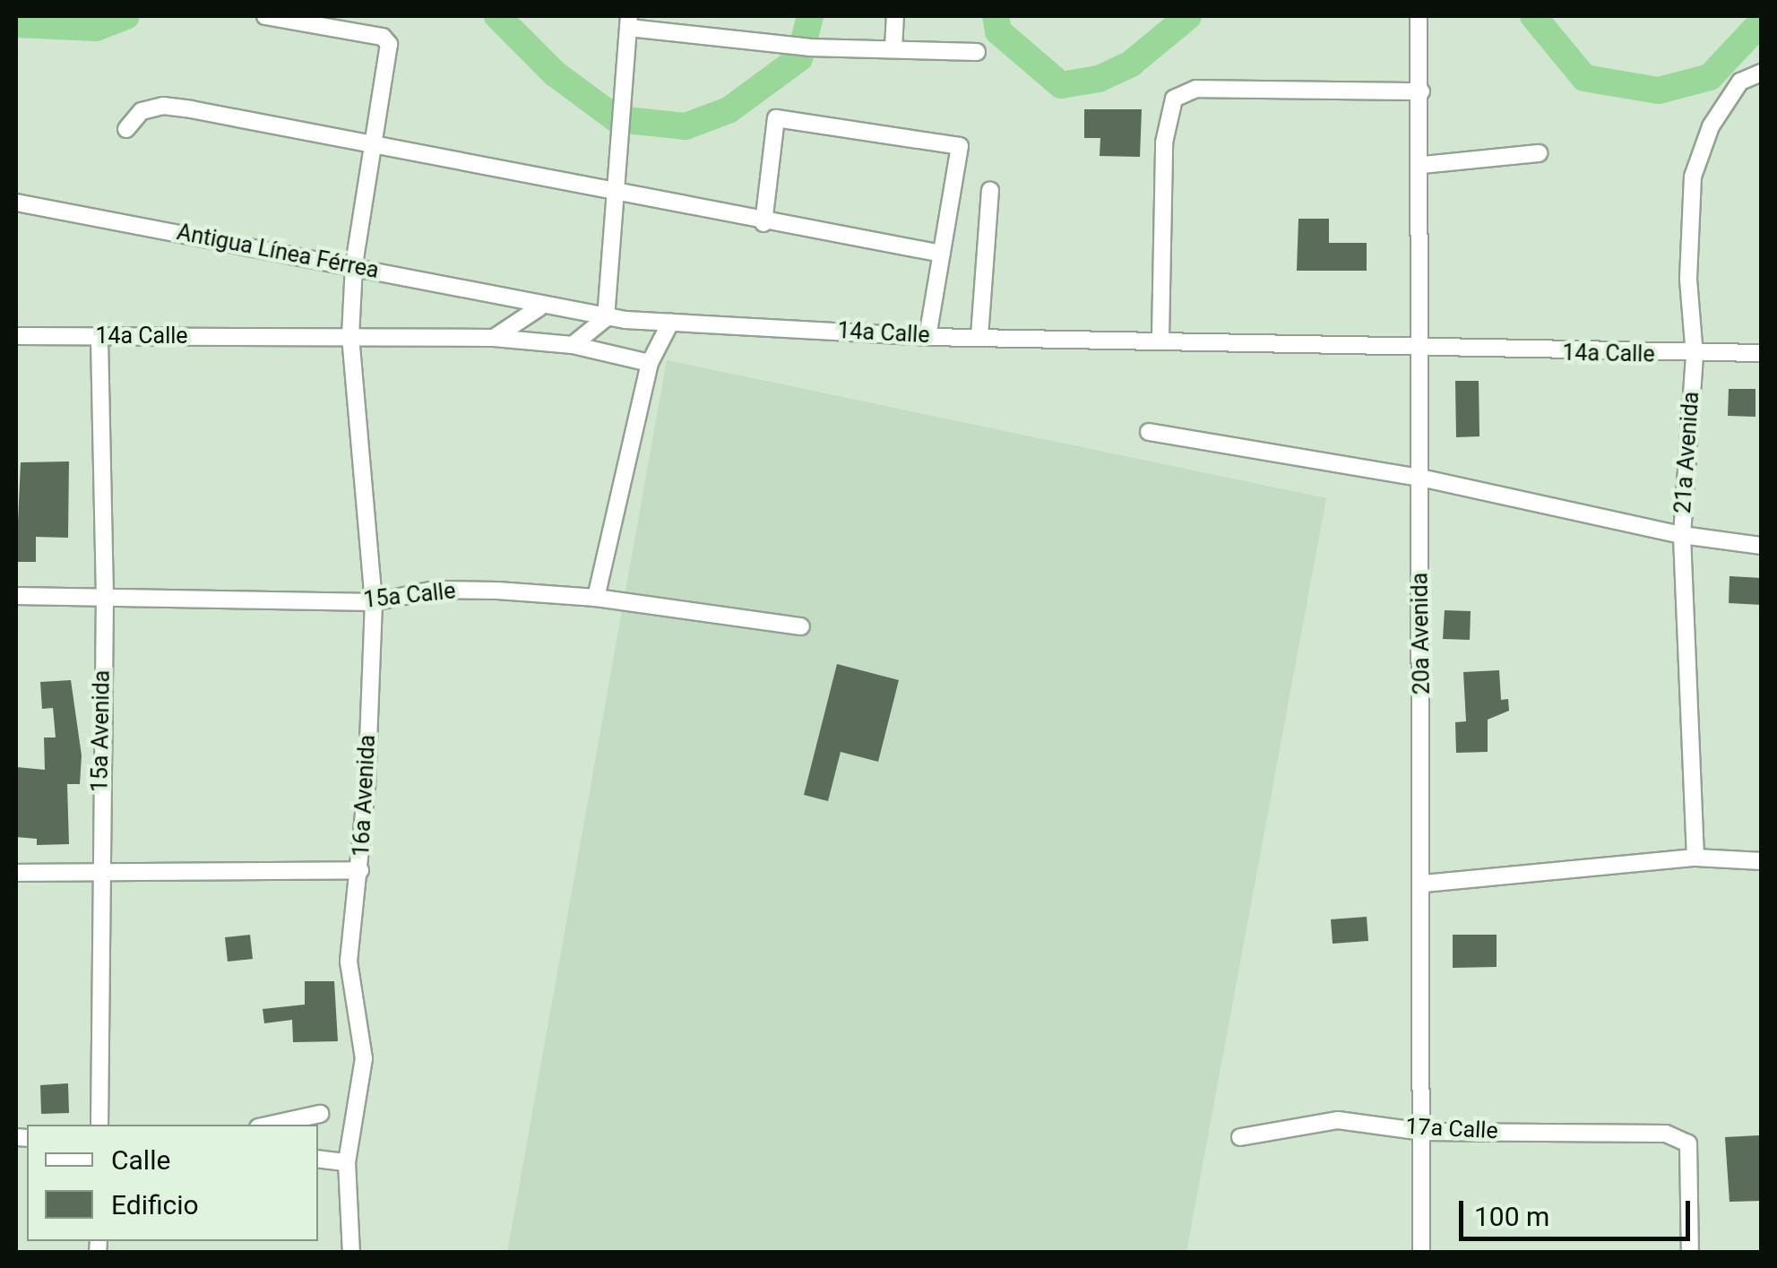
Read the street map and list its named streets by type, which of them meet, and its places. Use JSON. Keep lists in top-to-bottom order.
{
  "streets": {
    "street": [
      "Antigua Línea Férrea",
      "14a Calle",
      "21a Avenida",
      "15a Calle",
      "20a Avenida",
      "15a Avenida",
      "16a Avenida",
      "17a Calle"
    ]
  },
  "crossings": [
    ["Antigua Línea Férrea", "14a Calle"],
    ["Antigua Línea Férrea", "16a Avenida"],
    ["14a Calle", "21a Avenida"],
    ["14a Calle", "20a Avenida"],
    ["14a Calle", "15a Avenida"],
    ["14a Calle", "16a Avenida"],
    ["15a Calle", "15a Avenida"],
    ["15a Calle", "16a Avenida"],
    ["20a Avenida", "17a Calle"]
  ],
  "legend": ["Calle", "Edificio"],
  "scale_bar": "100 m"
}
